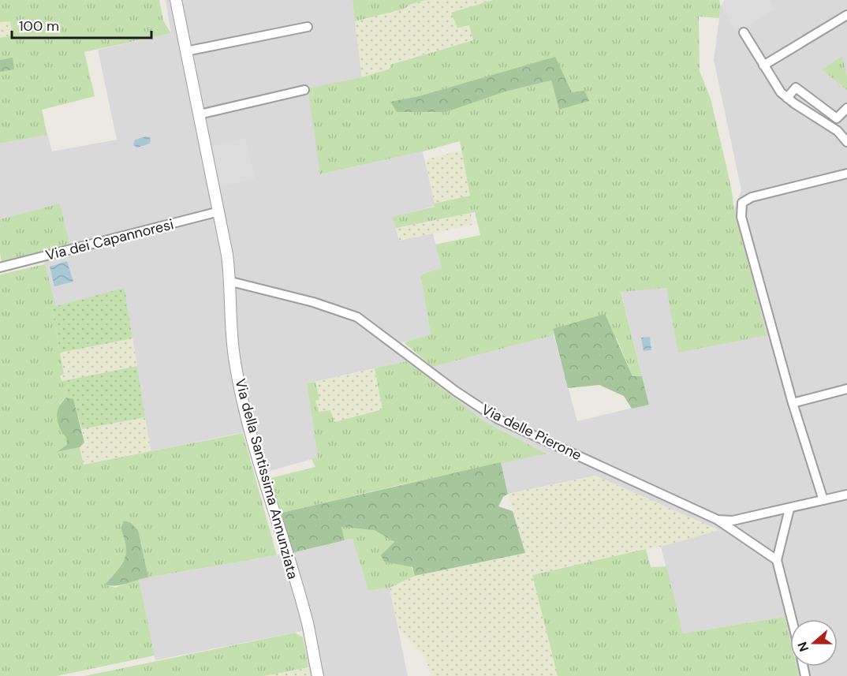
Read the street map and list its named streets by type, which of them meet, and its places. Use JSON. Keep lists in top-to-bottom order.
{
  "streets": {
    "street": ["Via dei Capannoresi", "Via delle Pierone", "Via della Santissima Annunziata"]
  },
  "crossings": [
    ["Via dei Capannoresi", "Via della Santissima Annunziata"],
    ["Via delle Pierone", "Via della Santissima Annunziata"]
  ],
  "scale_bar": "100 m",
  "north": "left"
}
